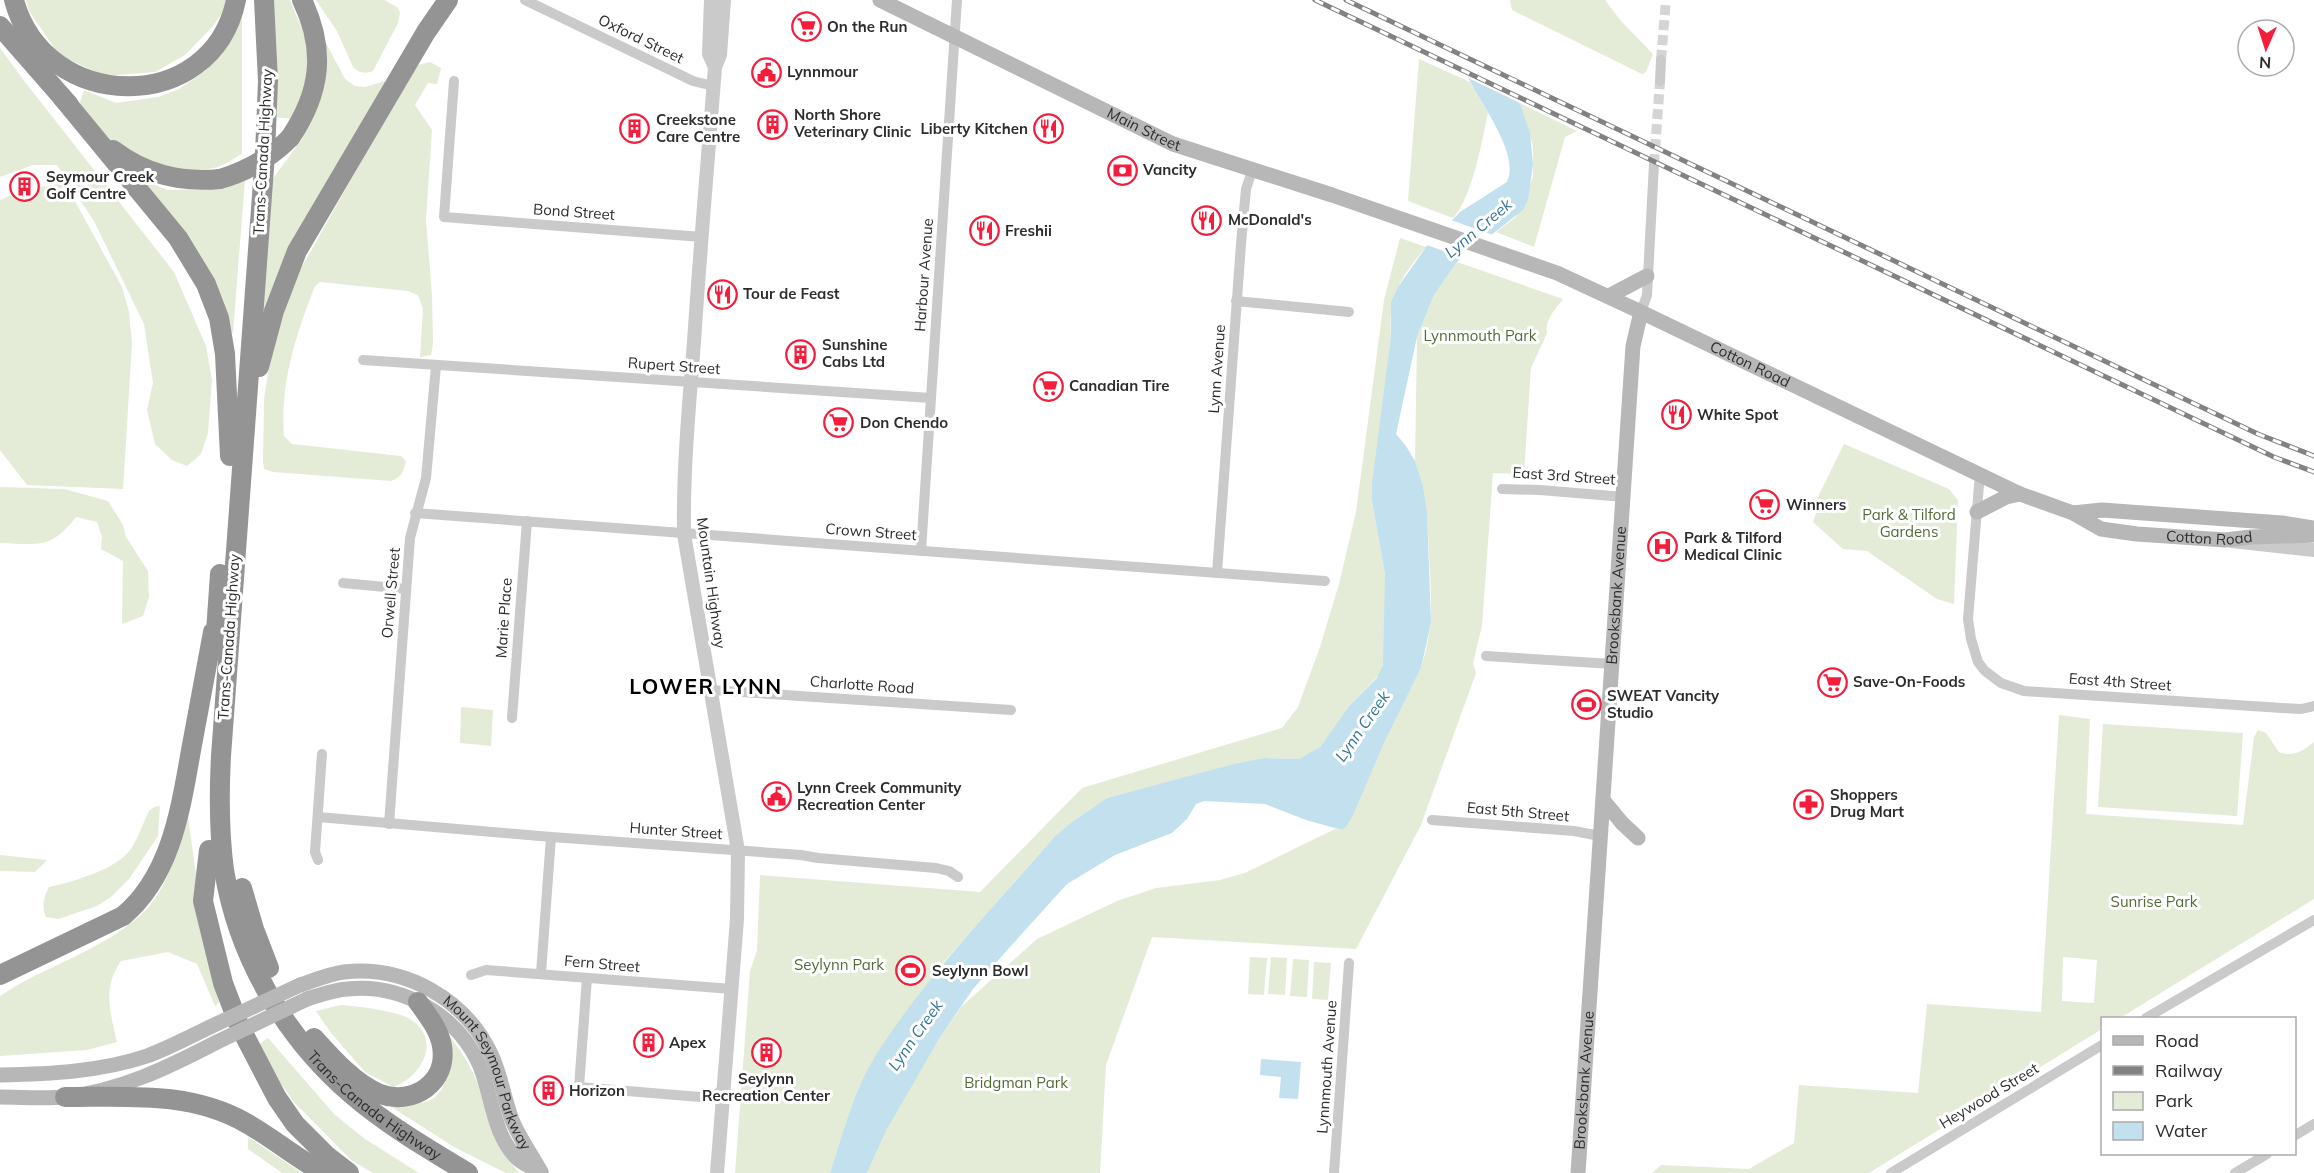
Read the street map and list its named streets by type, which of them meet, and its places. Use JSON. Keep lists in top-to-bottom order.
{
  "streets": {
    "highway": ["Trans-Canada Highway"],
    "main road": [
      "Main Street",
      "Cotton Road",
      "Brooksbank Avenue",
      "Mount Seymour Parkway"
    ],
    "street": [
      "Oxford Street",
      "Bond Street",
      "Harbour Avenue",
      "Rupert Street",
      "Lynn Avenue",
      "East 3rd Street",
      "Crown Street",
      "Mountain Highway",
      "Orwell Street",
      "Marie Place",
      "East 4th Street",
      "Charlotte Road",
      "East 5th Street",
      "Hunter Street",
      "Fern Street",
      "Lynnmouth Avenue",
      "Heywood Street"
    ]
  },
  "crossings": [
    ["Oxford Street", "Mountain Highway"],
    ["Main Street", "Harbour Avenue"],
    ["Main Street", "Cotton Road"],
    ["Main Street", "Lynn Avenue"],
    ["Bond Street", "Mountain Highway"],
    ["Harbour Avenue", "Rupert Street"],
    ["Harbour Avenue", "Crown Street"],
    ["Cotton Road", "Brooksbank Avenue"],
    ["Cotton Road", "East 4th Street"],
    ["Rupert Street", "Mountain Highway"],
    ["Rupert Street", "Orwell Street"],
    ["Lynn Avenue", "Crown Street"],
    ["East 3rd Street", "Brooksbank Avenue"],
    ["Crown Street", "Mountain Highway"],
    ["Crown Street", "Orwell Street"],
    ["Crown Street", "Marie Place"],
    ["Mountain Highway", "Charlotte Road"],
    ["Mountain Highway", "Hunter Street"],
    ["Mountain Highway", "Fern Street"],
    ["Orwell Street", "Hunter Street"],
    ["Brooksbank Avenue", "East 5th Street"]
  ],
  "districts": ["LOWER LYNN"],
  "water": ["Lynn Creek"],
  "parks": [
    "Lynnmouth Park",
    "Park & Tilford Gardens",
    "Sunrise Park",
    "Seylynn Park",
    "Bridgman Park"
  ],
  "places": {
    "supermarket": [
      "On the Run",
      "Canadian Tire",
      "Don Chendo",
      "Winners",
      "Save-On-Foods"
    ],
    "public building": ["Lynnmour", "Lynn Creek Community Recreation Center"],
    "building": [
      "North Shore Veterinary Clinic",
      "Creekstone Care Centre",
      "Seymour Creek Golf Centre",
      "Sunshine Cabs Ltd",
      "Apex",
      "Seylynn Recreation Center",
      "Horizon"
    ],
    "restaurant": [
      "Liberty Kitchen",
      "McDonald's",
      "Freshii",
      "Tour de Feast",
      "White Spot"
    ],
    "bank": ["Vancity"],
    "hospital": ["Park & Tilford Medical Clinic"],
    "sports": ["SWEAT Vancity Studio", "Seylynn Bowl"],
    "pharmacy": ["Shoppers Drug Mart"]
  },
  "legend": [
    "Road",
    "Railway",
    "Park",
    "Water"
  ],
  "north": "bottom"
}
